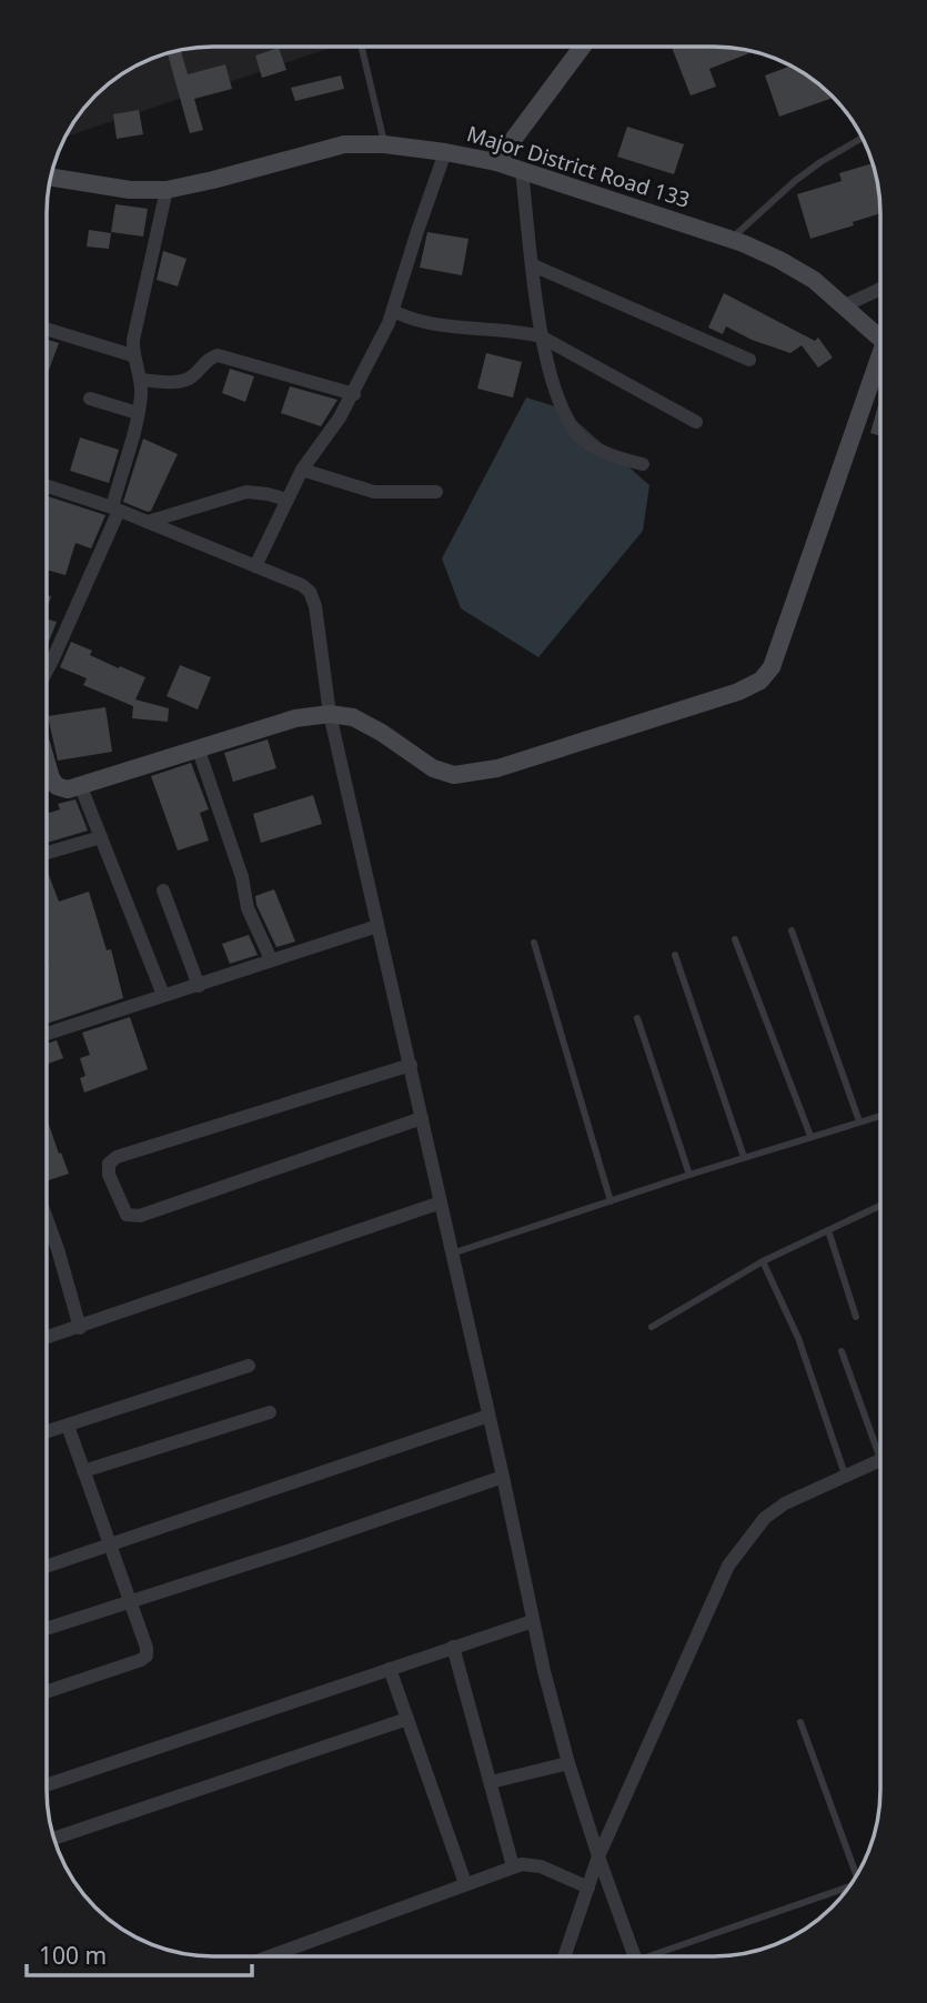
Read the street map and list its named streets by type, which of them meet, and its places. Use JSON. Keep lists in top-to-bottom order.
{
  "streets": {
    "street": ["Major District Road 133"]
  },
  "scale_bar": "100 m"
}
